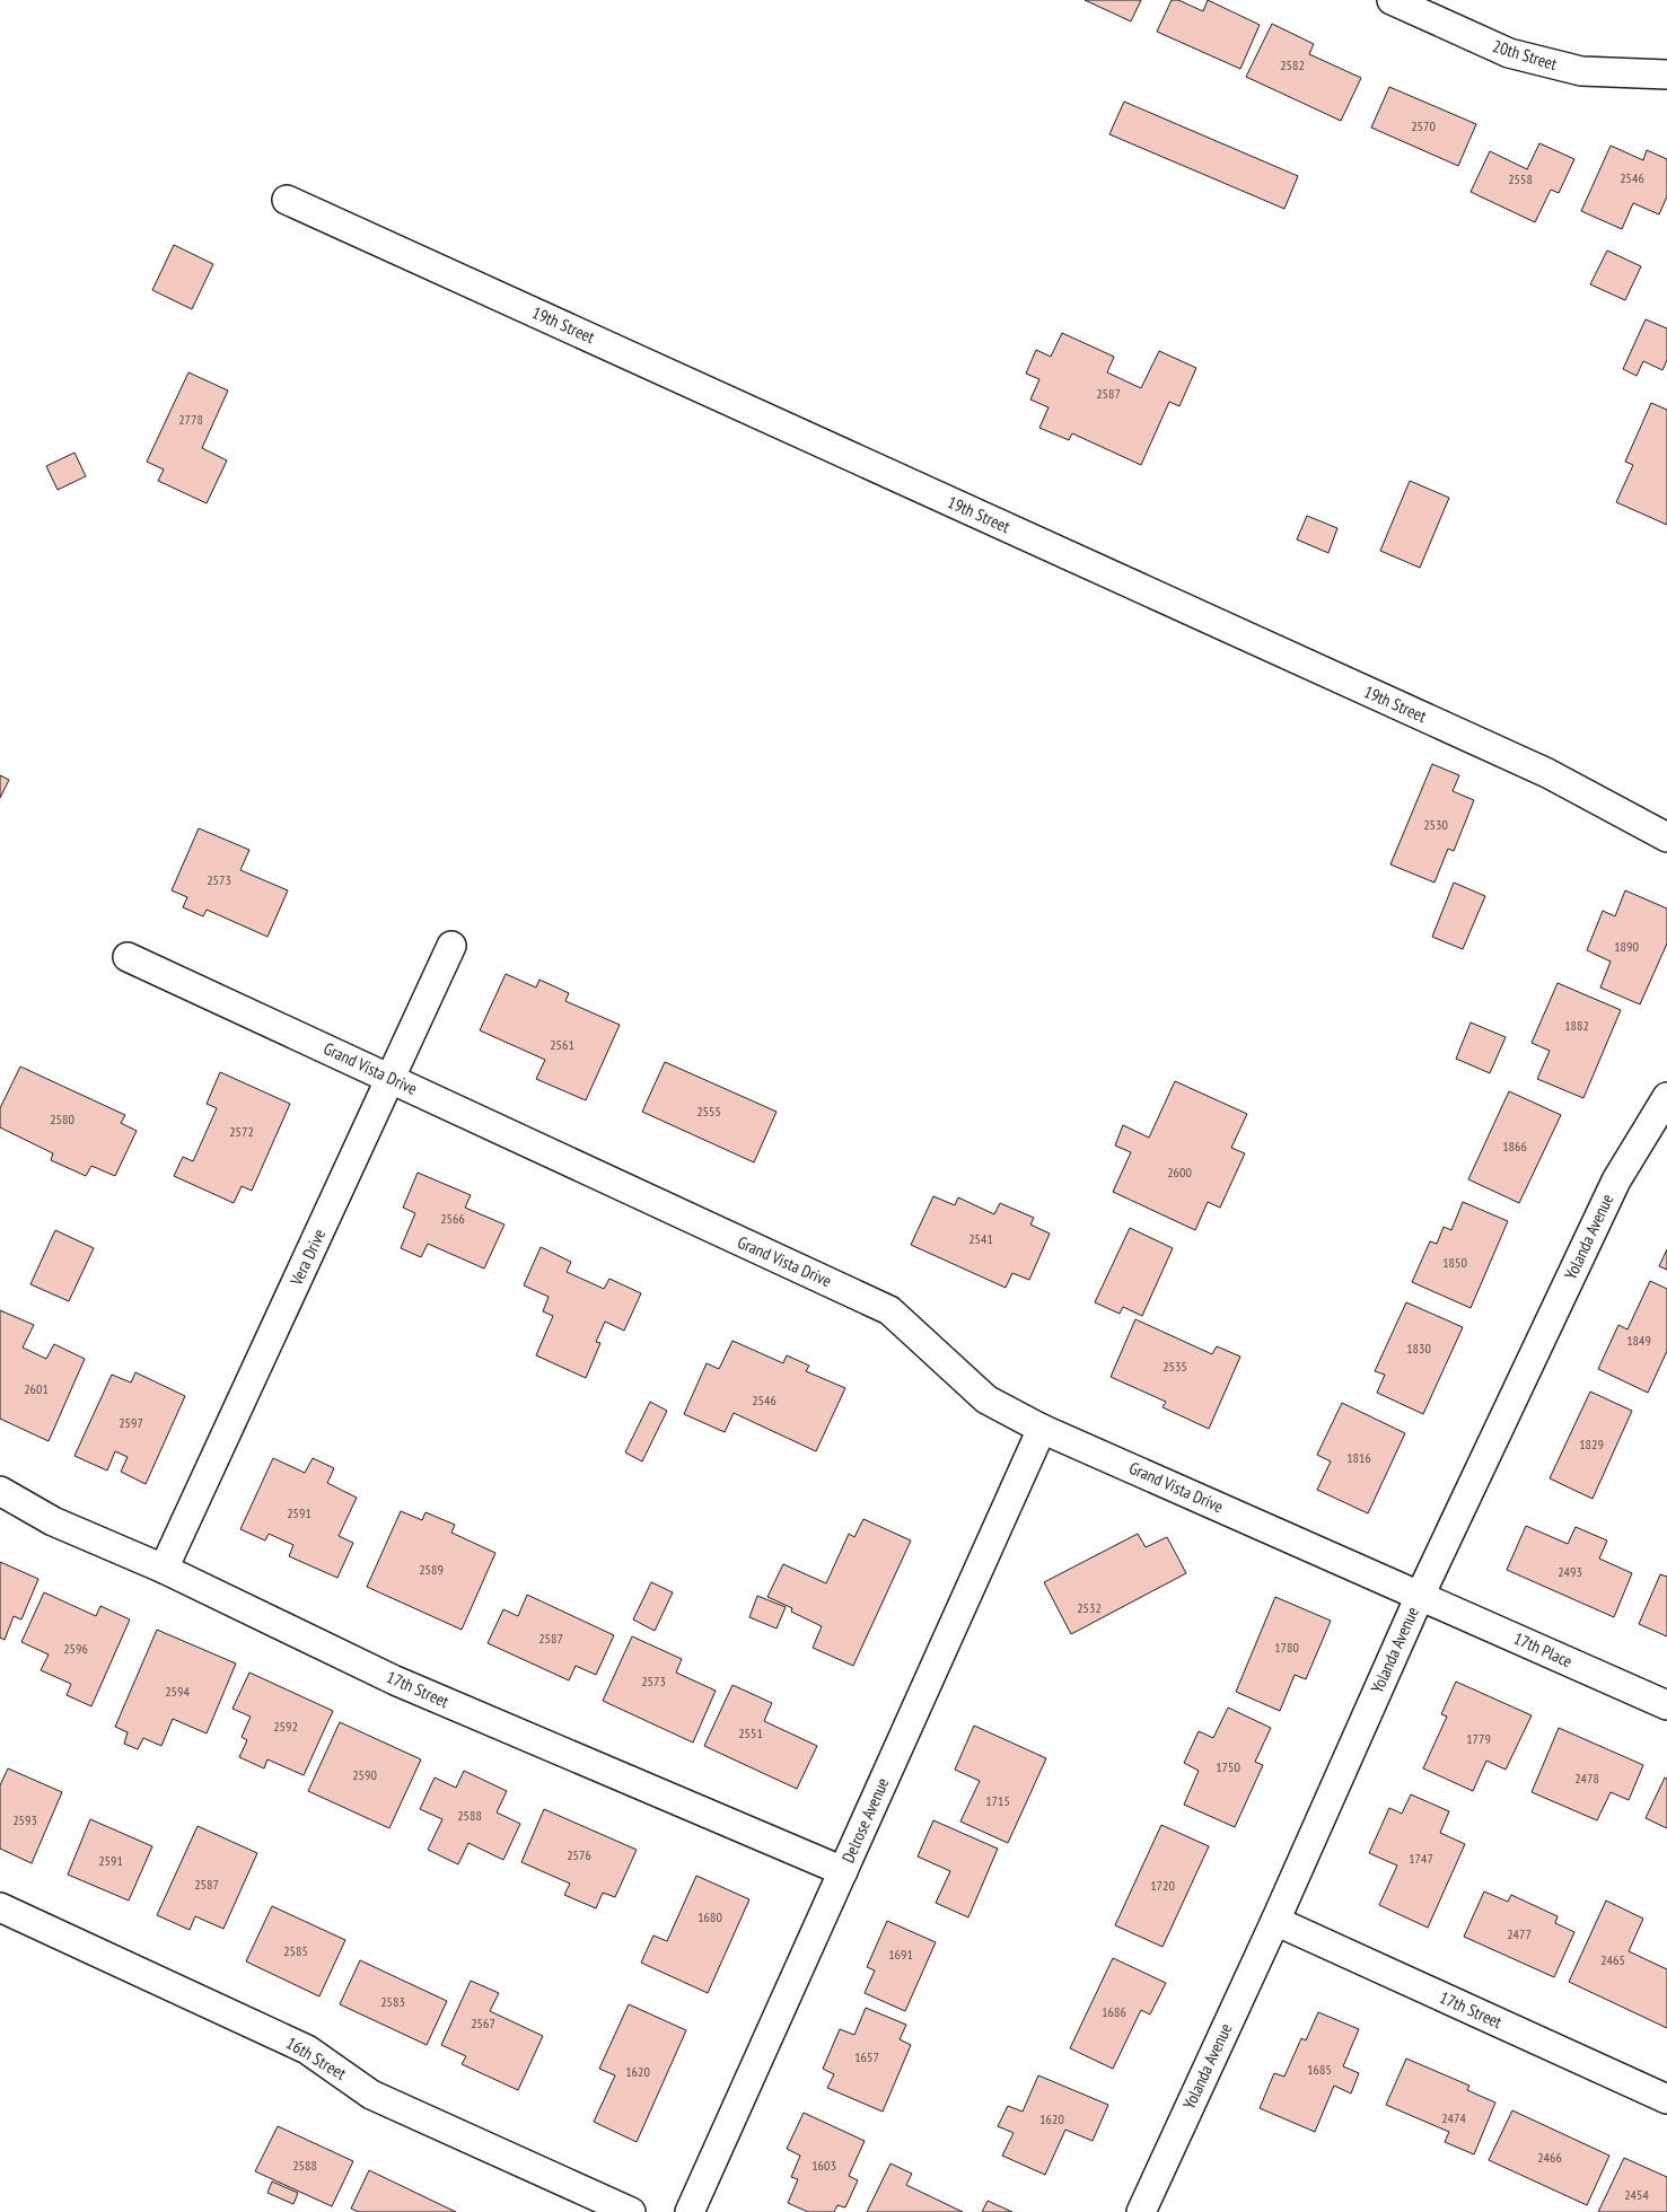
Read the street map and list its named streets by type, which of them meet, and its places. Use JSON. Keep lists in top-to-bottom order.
{
  "streets": {
    "street": [
      "20th Street",
      "19th Street",
      "Grand Vista Drive",
      "Yolanda Avenue",
      "Vera Drive",
      "17th Place",
      "17th Street",
      "Delrose Avenue",
      "16th Street"
    ]
  },
  "crossings": [
    ["Grand Vista Drive", "Yolanda Avenue"],
    ["Grand Vista Drive", "Vera Drive"],
    ["Grand Vista Drive", "17th Place"],
    ["Grand Vista Drive", "Delrose Avenue"],
    ["Yolanda Avenue", "17th Place"],
    ["Yolanda Avenue", "17th Street"],
    ["Vera Drive", "17th Street"],
    ["17th Street", "Delrose Avenue"]
  ],
  "house_numbers": [
    "2582",
    "2570",
    "2546",
    "2558",
    "2587",
    "2778",
    "2530",
    "2573",
    "1890",
    "1882",
    "2561",
    "2555",
    "2580",
    "2572",
    "1866",
    "2600",
    "2566",
    "2541",
    "1850",
    "1849",
    "1830",
    "2535",
    "2601",
    "2546",
    "2597",
    "1829",
    "1816",
    "2591",
    "2589",
    "2493",
    "2532",
    "2587",
    "1780",
    "2596",
    "2573",
    "2594",
    "2592",
    "2551",
    "1779",
    "1750",
    "2590",
    "2478",
    "1715",
    "2588",
    "2593",
    "2576",
    "1747",
    "2591",
    "2587",
    "1720",
    "1680",
    "2477",
    "2585",
    "1691",
    "2465",
    "2583",
    "1686",
    "2567",
    "1657",
    "1685",
    "1620",
    "2474",
    "1620",
    "2466",
    "2588",
    "1603",
    "2454"
  ]
}
